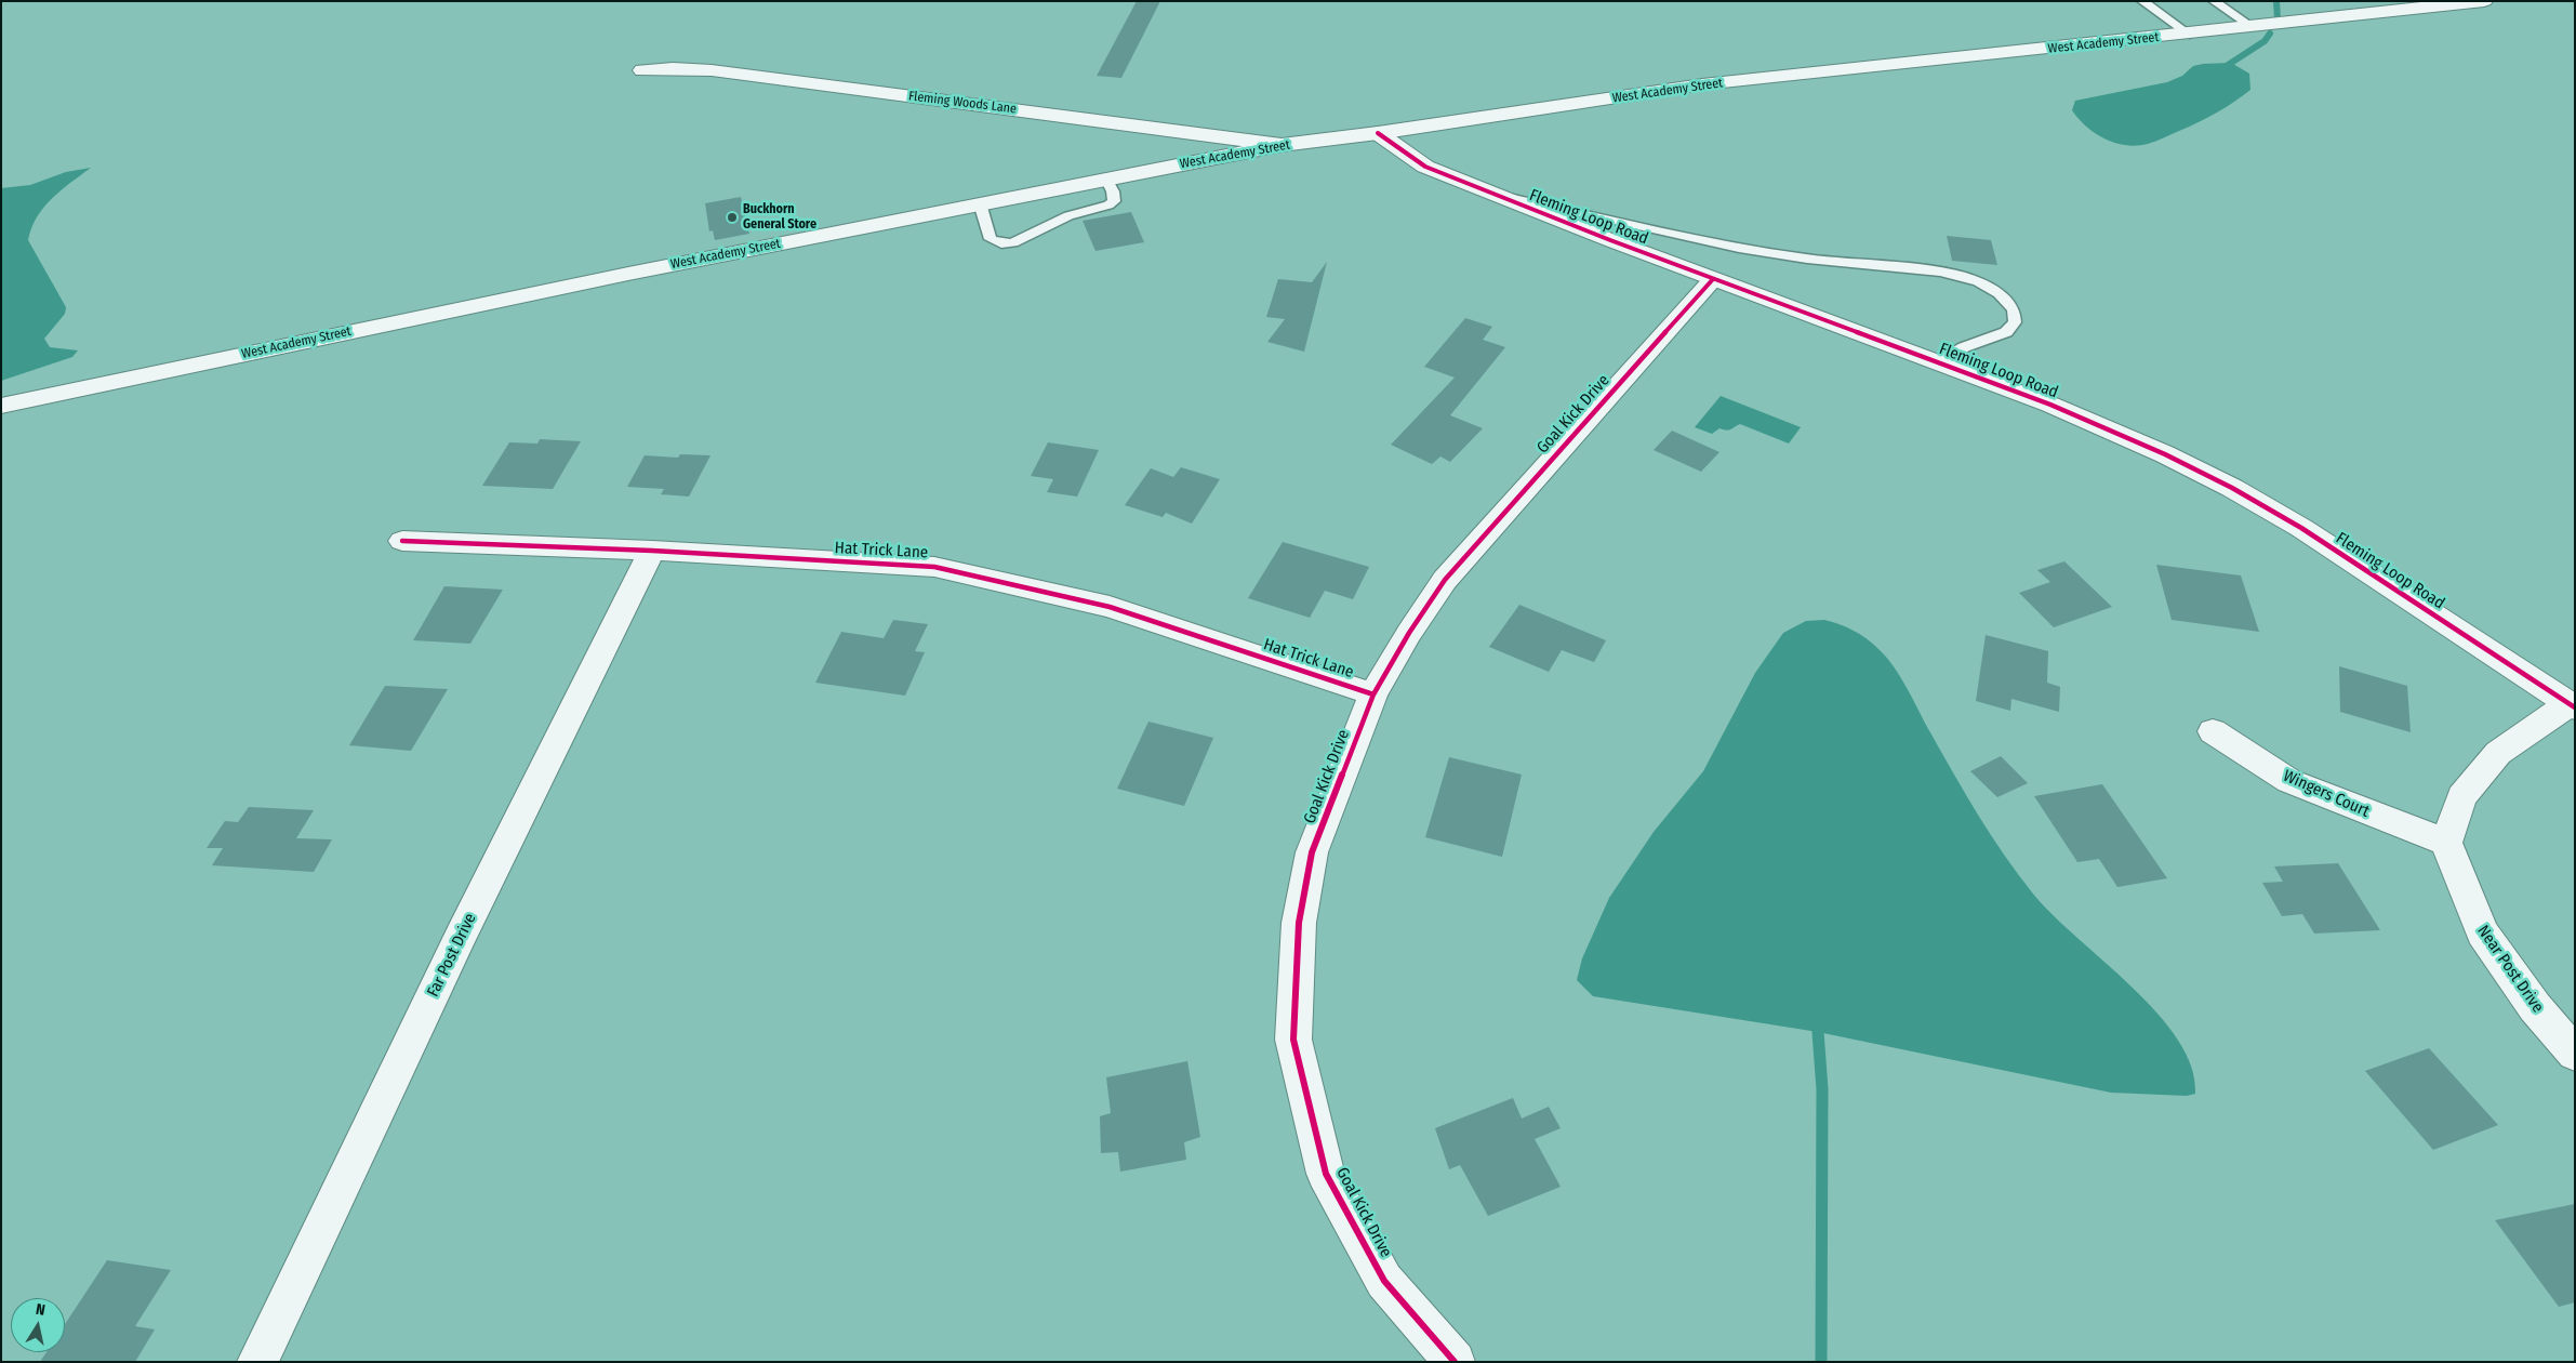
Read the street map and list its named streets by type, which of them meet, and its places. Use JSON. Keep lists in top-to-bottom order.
{
  "streets": {
    "street": [
      "West Academy Street",
      "Fleming Woods Lane",
      "Fleming Loop Road",
      "Goal Kick Drive",
      "Hat Trick Lane",
      "Wingers Court",
      "Far Post Drive",
      "Near Post Drive"
    ]
  },
  "crossings": [
    ["West Academy Street", "Fleming Woods Lane"],
    ["West Academy Street", "Fleming Loop Road"],
    ["Fleming Loop Road", "Goal Kick Drive"],
    ["Goal Kick Drive", "Hat Trick Lane"],
    ["Hat Trick Lane", "Far Post Drive"],
    ["Wingers Court", "Near Post Drive"]
  ],
  "places": ["Buckhorn General Store"],
  "north": "top"
}
